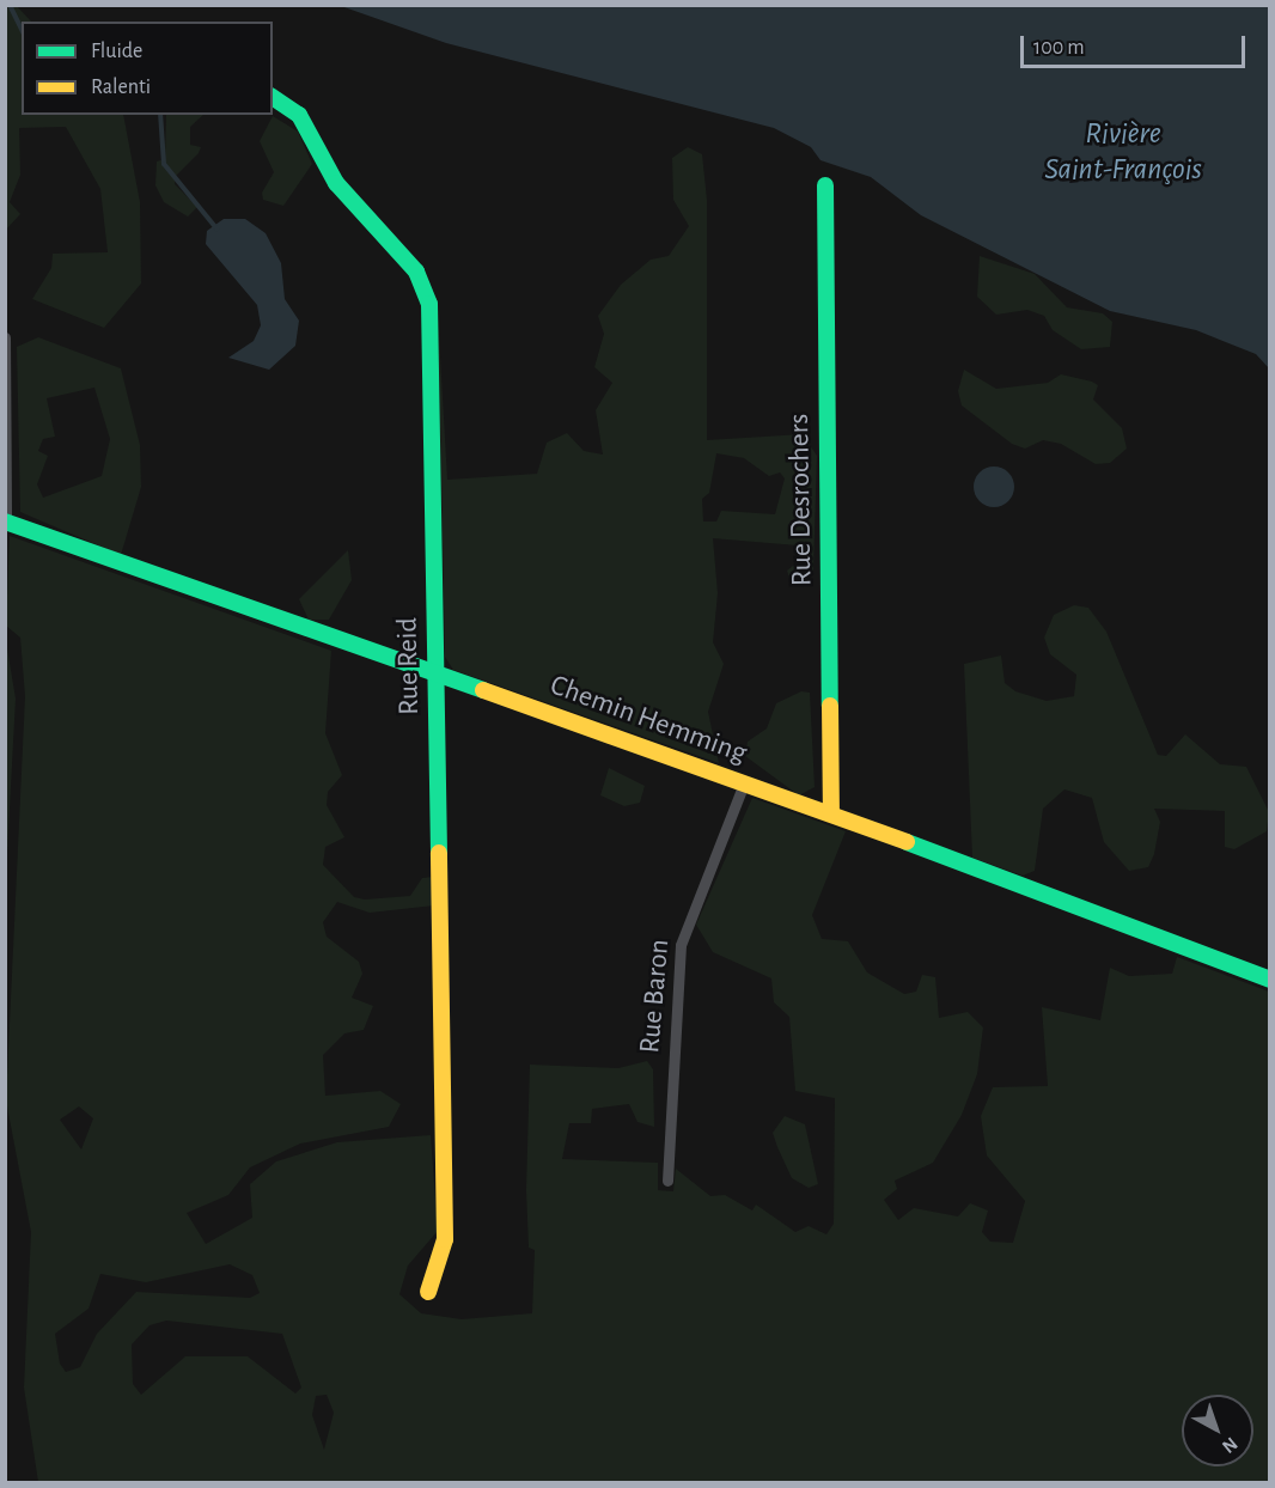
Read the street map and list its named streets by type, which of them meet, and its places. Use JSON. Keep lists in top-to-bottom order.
{
  "streets": {
    "street": [
      "Rue Desrochers",
      "Rue Reid",
      "Chemin Hemming",
      "Rue Baron"
    ]
  },
  "crossings": [
    ["Rue Desrochers", "Chemin Hemming"],
    ["Rue Reid", "Chemin Hemming"],
    ["Chemin Hemming", "Rue Baron"]
  ],
  "water": ["Rivière Saint-François"],
  "legend": ["Fluide", "Ralenti"],
  "scale_bar": "100 m",
  "north": "bottom right"
}
